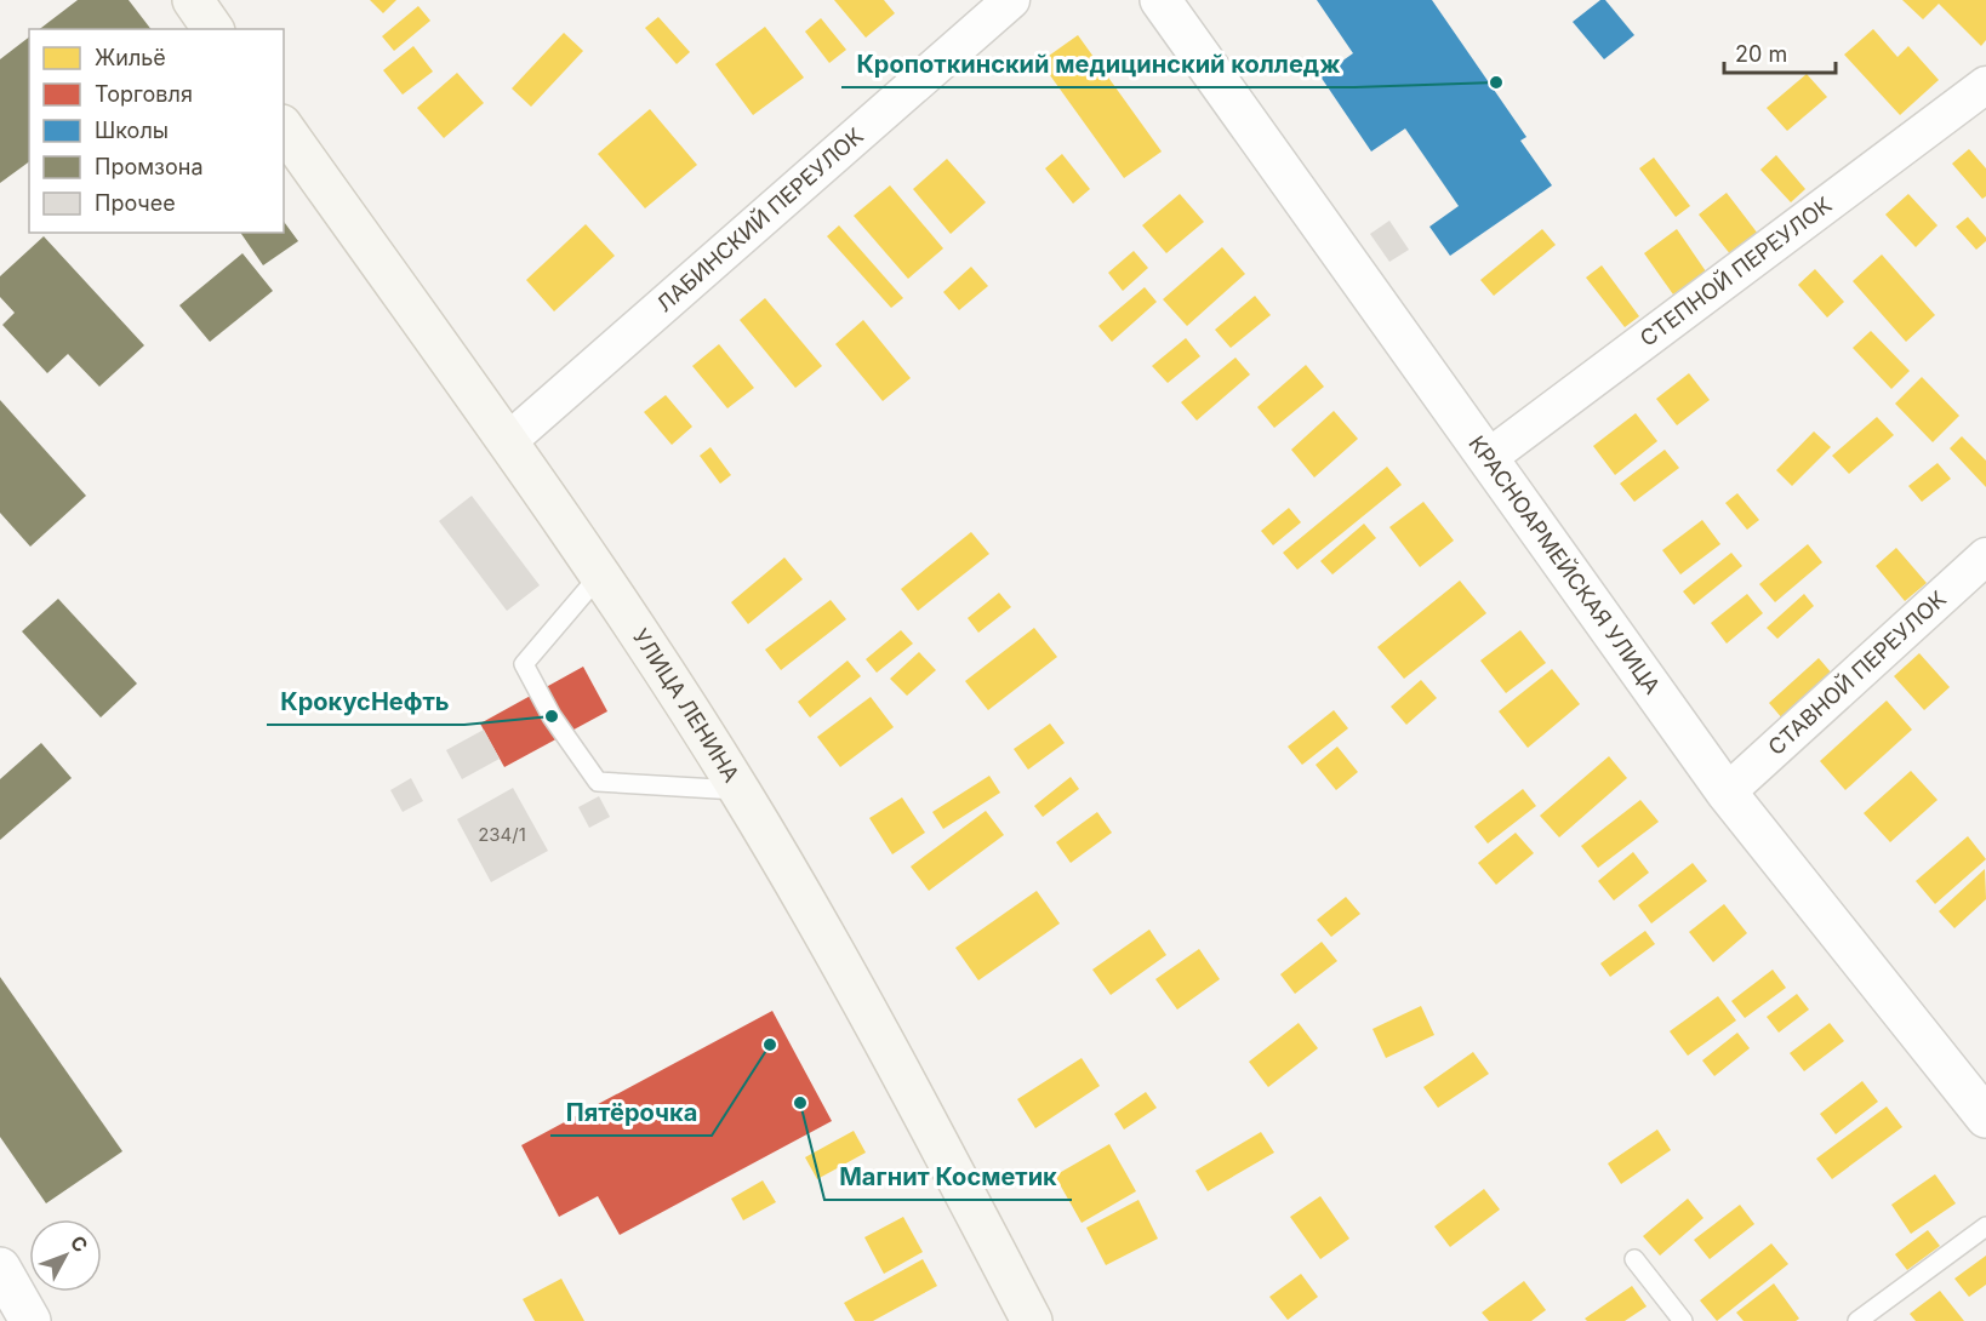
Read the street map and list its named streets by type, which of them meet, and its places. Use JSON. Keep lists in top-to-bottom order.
{
  "streets": {
    "main road": ["УЛИЦА ЛЕНИНА"],
    "street": [
      "ЛАБИНСКИЙ ПЕРЕУЛОК",
      "СТЕПНОЙ ПЕРЕУЛОК",
      "КРАСНОАРМЕЙСКАЯ УЛИЦА",
      "СТАВНОЙ ПЕРЕУЛОК"
    ]
  },
  "crossings": [
    ["ЛАБИНСКИЙ ПЕРЕУЛОК", "УЛИЦА ЛЕНИНА"],
    ["СТЕПНОЙ ПЕРЕУЛОК", "КРАСНОАРМЕЙСКАЯ УЛИЦА"],
    ["КРАСНОАРМЕЙСКАЯ УЛИЦА", "СТАВНОЙ ПЕРЕУЛОК"]
  ],
  "places": [
    "Кропоткинский медицинский колледж",
    "КрокусНефть",
    "Пятёрочка",
    "Магнит Косметик"
  ],
  "house_numbers": ["234/1"],
  "legend": [
    "Жильё",
    "Торговля",
    "Школы",
    "Промзона",
    "Прочее"
  ],
  "scale_bar": "20 m",
  "north": "top right"
}
